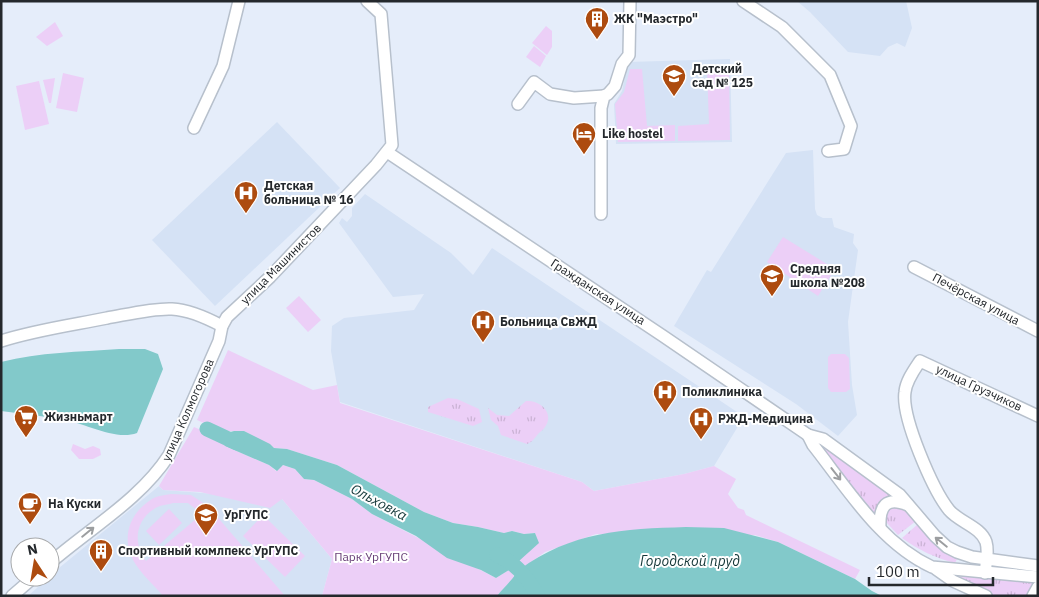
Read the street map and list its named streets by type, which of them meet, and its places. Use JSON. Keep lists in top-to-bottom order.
{
  "streets": {
    "street": [
      "улица Машинистов",
      "Гражданская улица",
      "Печёрская улица",
      "улица Грузчиков",
      "улица Колмогорова"
    ]
  },
  "crossings": [
    ["улица Машинистов", "Гражданская улица"],
    ["улица Машинистов", "улица Колмогорова"],
    ["Гражданская улица", "улица Грузчиков"]
  ],
  "one_way": ["улица Колмогорова"],
  "water": ["Ольховка", "Городской пруд"],
  "parks": ["Парк УрГУПС"],
  "places": {
    "building": ["ЖК \"Маэстро\"", "Спортивный комлпекс УрГУПС"],
    "school or university": ["Детский сад № 125", "Средняя школа №208", "УрГУПС"],
    "hotel": ["Like hostel"],
    "hospital": [
      "Детская больница № 16",
      "Больница СвЖД",
      "Поликлиника",
      "РЖД-Медицина"
    ],
    "supermarket": ["Жизньмарт"],
    "cafe": ["На Куски"]
  },
  "scale_bar": "100 m",
  "north": "top"
}
